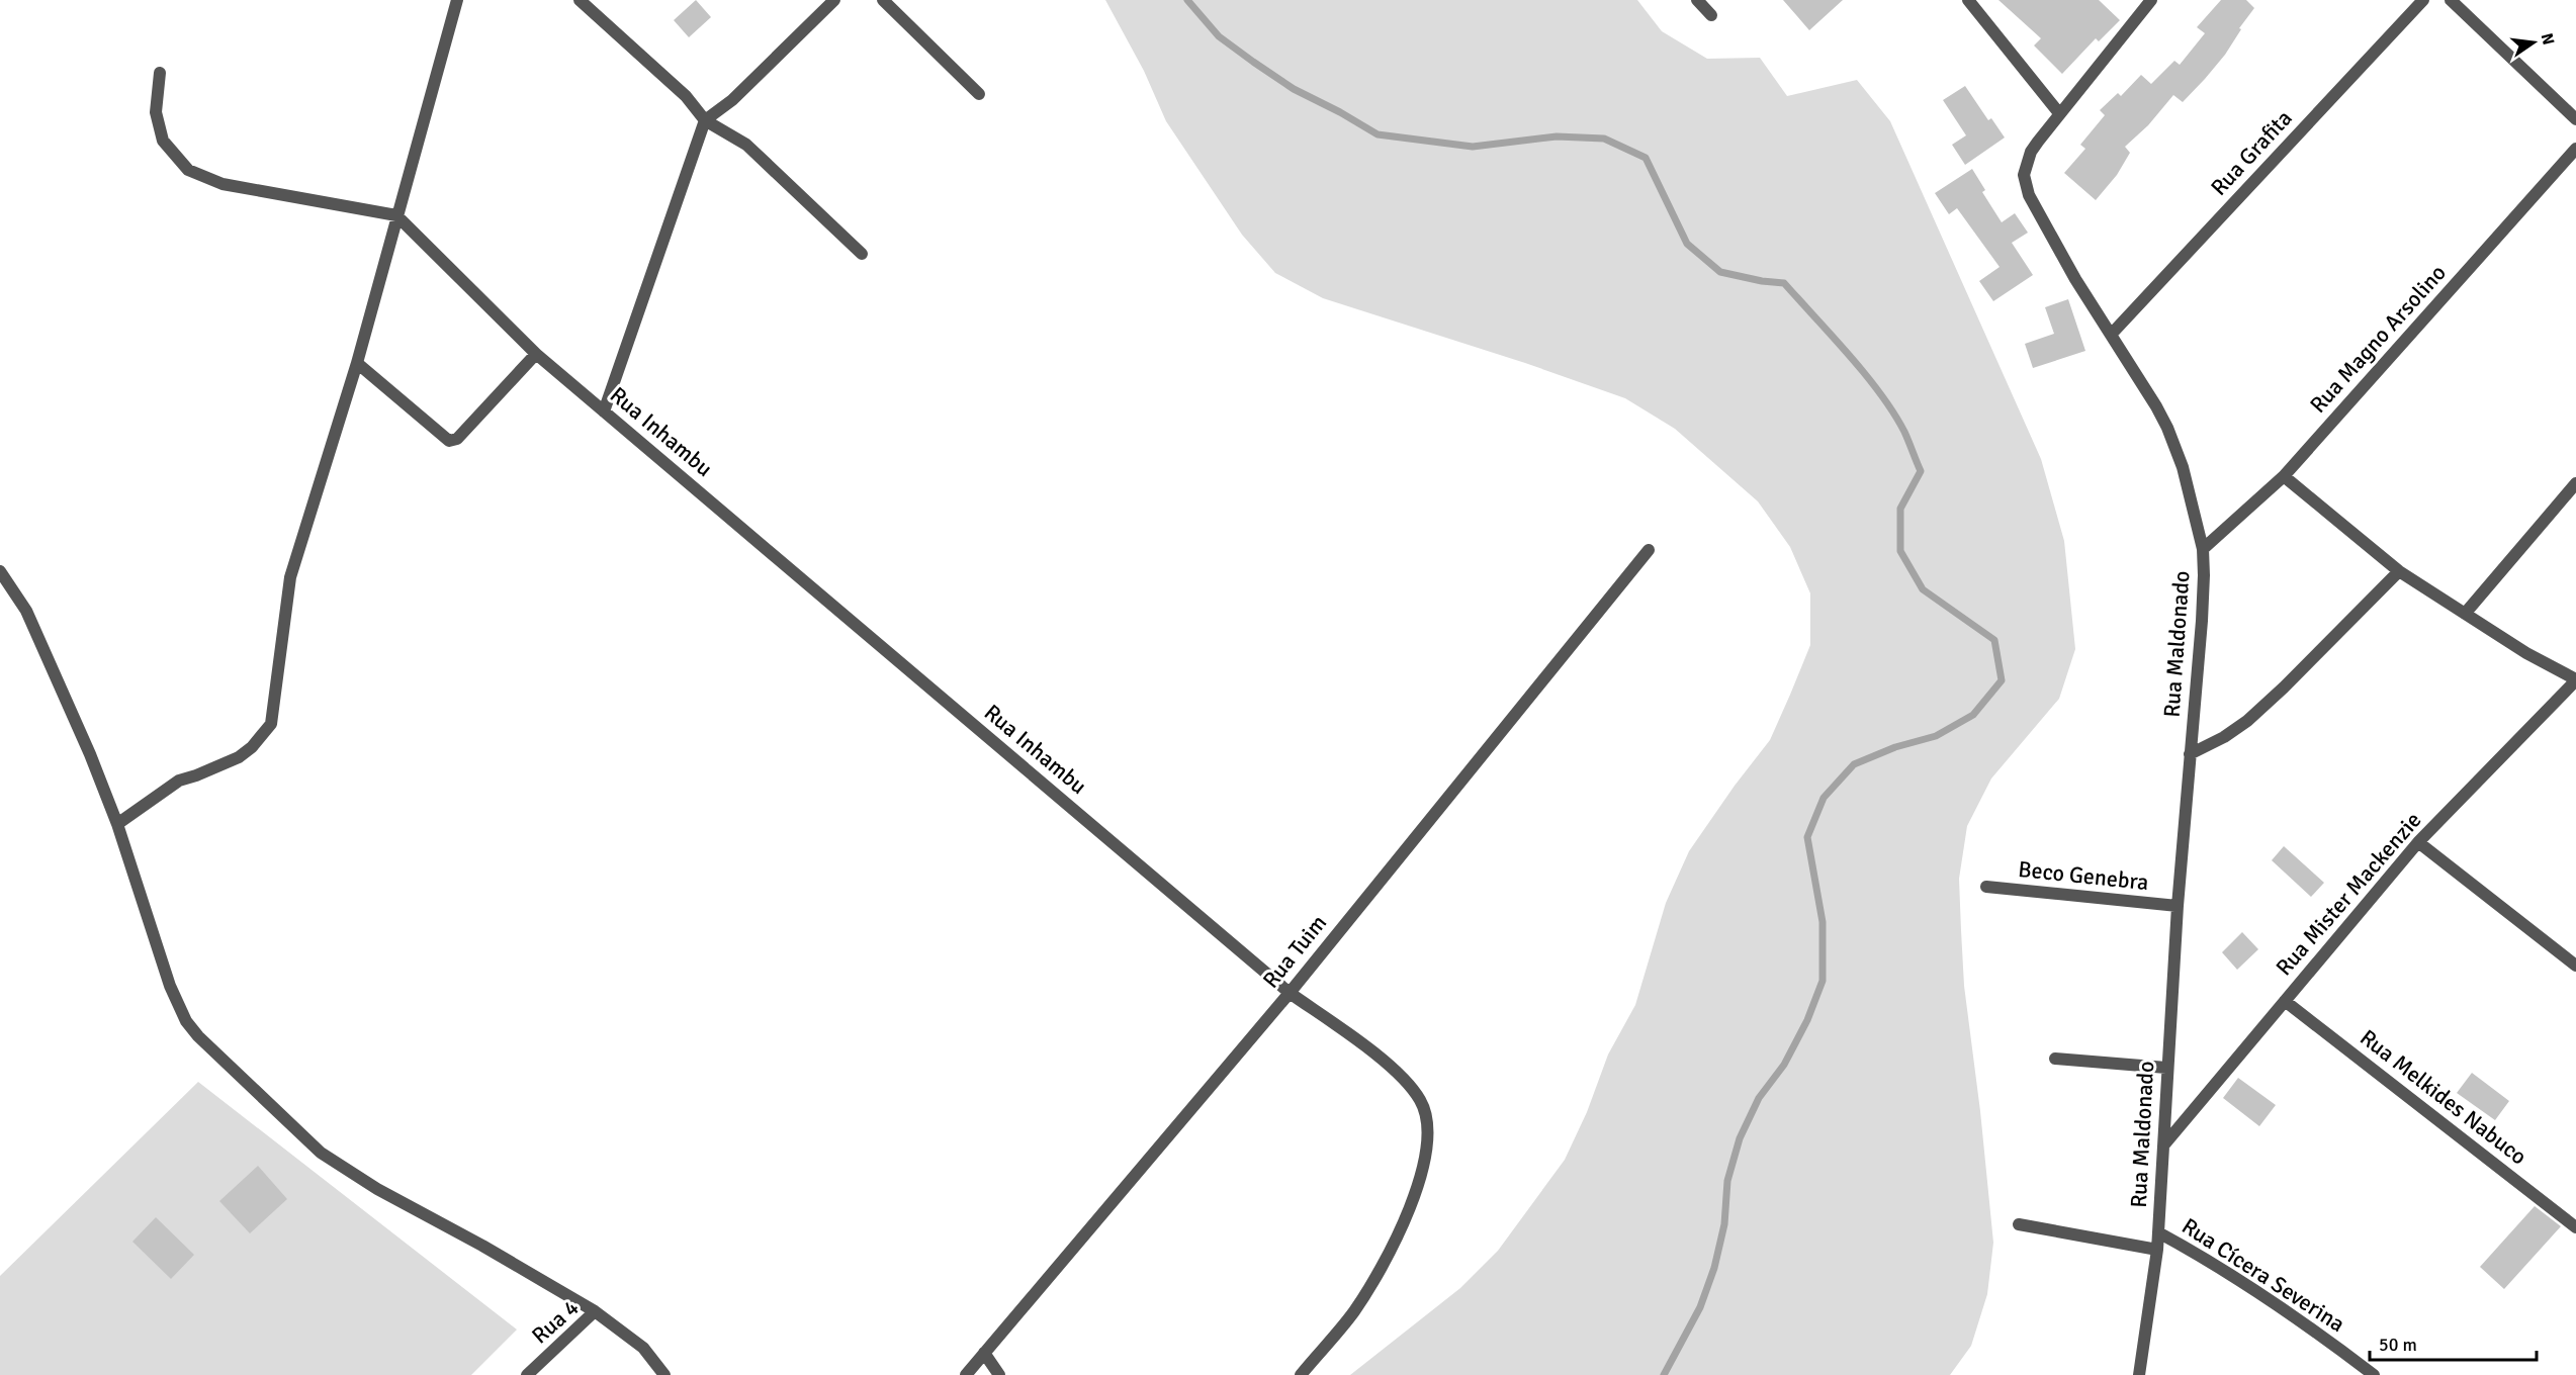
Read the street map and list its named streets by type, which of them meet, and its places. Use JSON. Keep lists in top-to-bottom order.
{
  "streets": {
    "street": [
      "Rua Grafita",
      "Rua Magno Arsolino",
      "Rua Inhambu",
      "Rua Maldonado",
      "Beco Genebra",
      "Rua Mister Mackenzie",
      "Rua Tuim",
      "Rua Melkides Nabuco",
      "Rua Cícera Severina",
      "Rua 4"
    ]
  },
  "crossings": [
    ["Rua Grafita", "Rua Maldonado"],
    ["Rua Magno Arsolino", "Rua Maldonado"],
    ["Rua Inhambu", "Rua Tuim"],
    ["Rua Maldonado", "Beco Genebra"],
    ["Rua Maldonado", "Rua Mister Mackenzie"],
    ["Rua Maldonado", "Rua Cícera Severina"],
    ["Rua Mister Mackenzie", "Rua Melkides Nabuco"]
  ],
  "scale_bar": "50 m",
  "north": "right"
}
